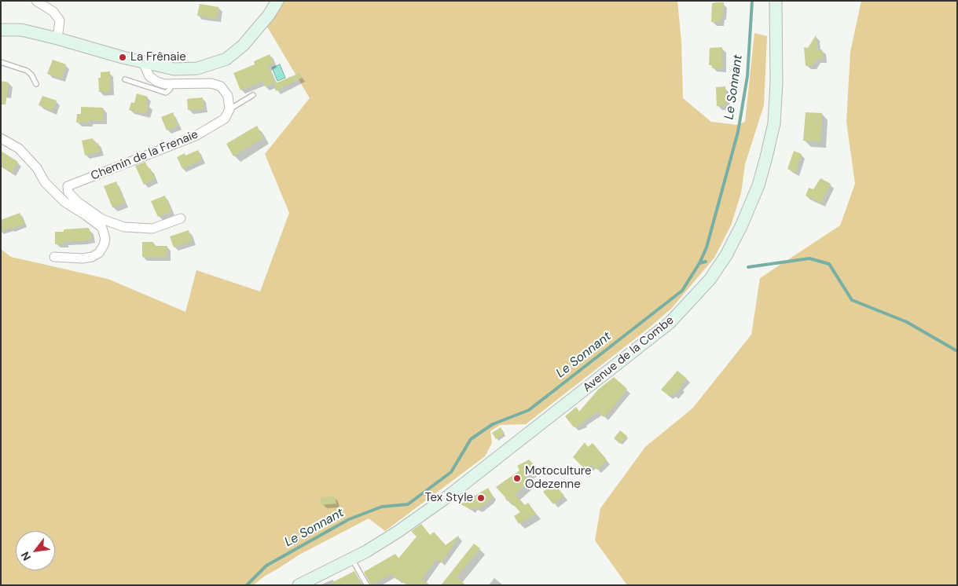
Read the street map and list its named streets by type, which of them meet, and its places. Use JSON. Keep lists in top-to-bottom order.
{
  "streets": {
    "main road": ["Avenue de la Combe"],
    "street": ["Chemin de la Frenaie"]
  },
  "water": ["Le Sonnant"],
  "places": ["La Frênaie", "Motoculture Odezenne", "Tex Style"],
  "north": "bottom left"
}
